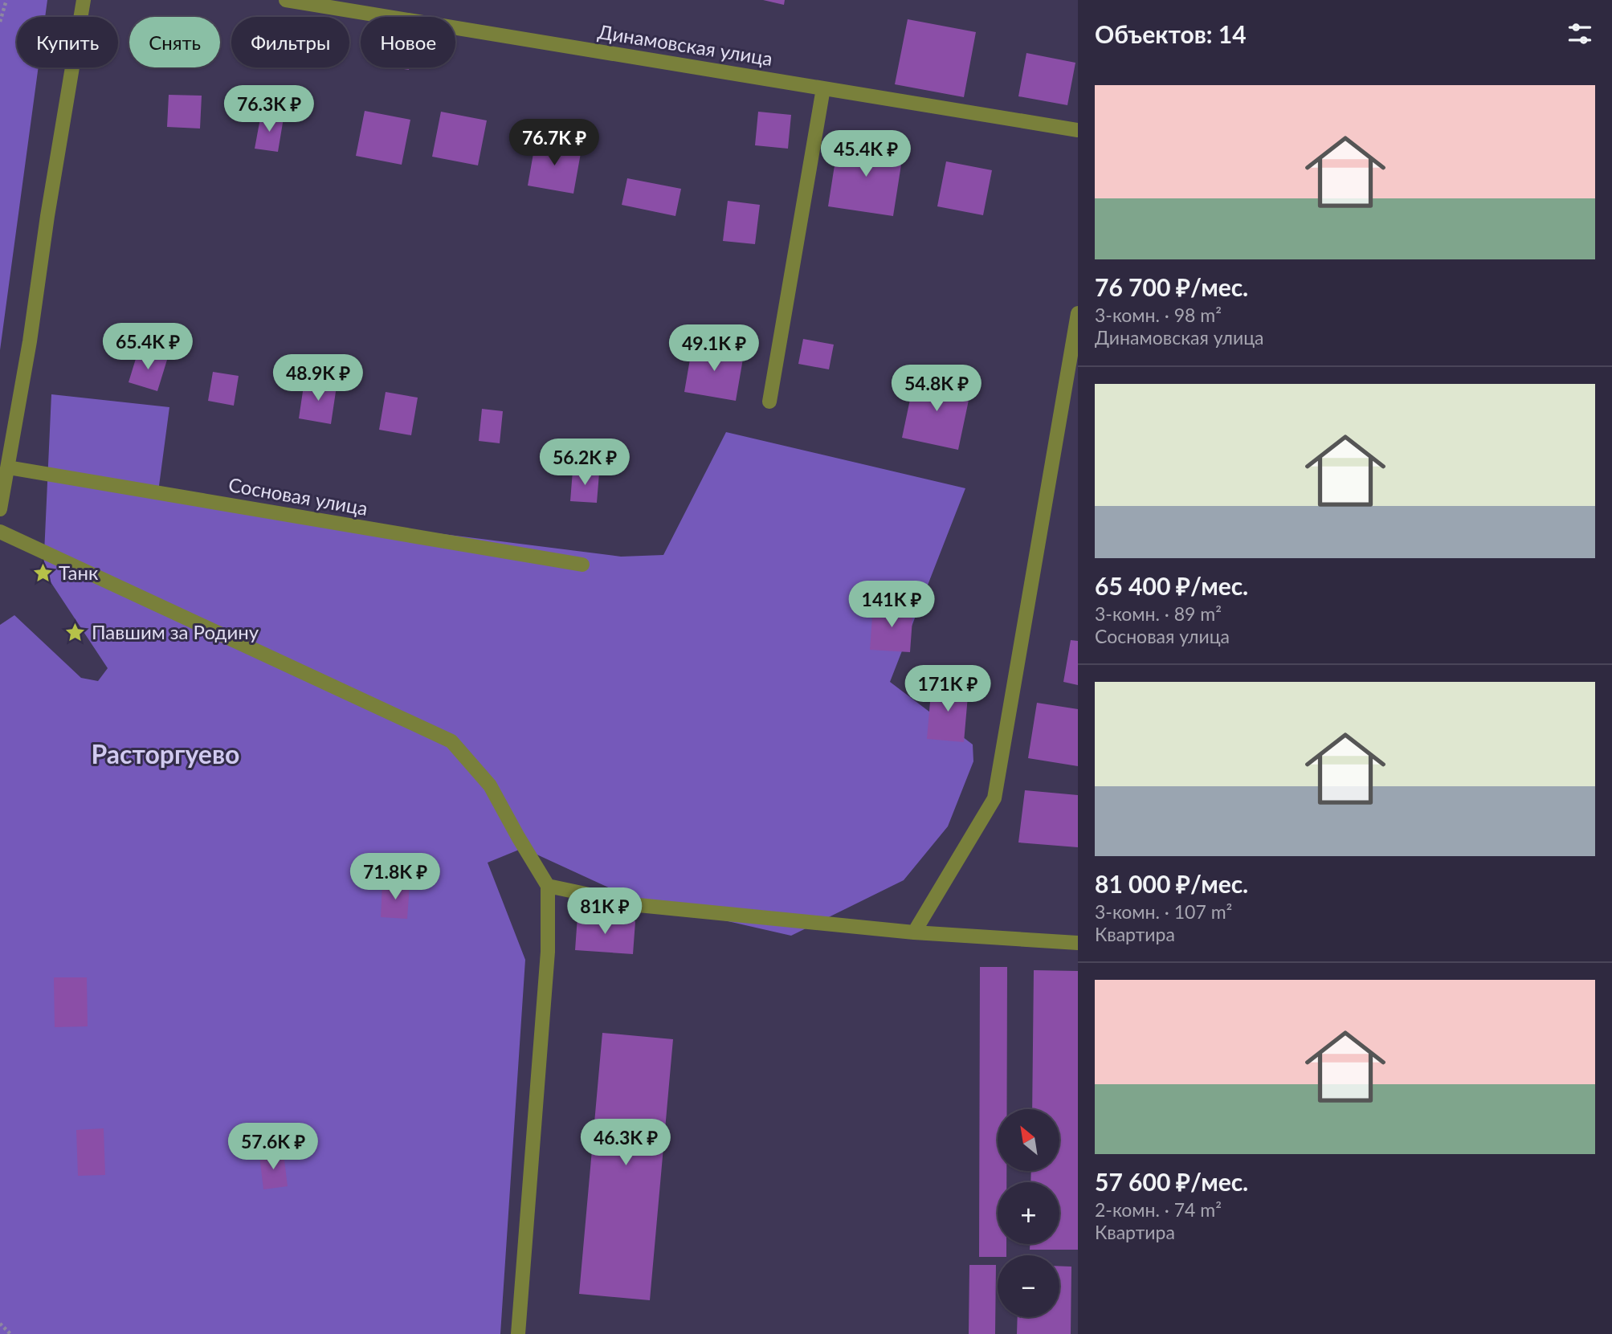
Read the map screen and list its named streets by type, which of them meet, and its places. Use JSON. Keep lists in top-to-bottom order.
{
  "streets": {
    "street": ["Динамовская улица", "Сосновая улица"]
  },
  "districts": ["Расторгуево"],
  "places": {
    "place": ["Танк", "Павшим за Родину"]
  },
  "north": "top left",
  "page": {
    "heading": "Объектов: 14",
    "chip": [
      "Купить",
      "Снять",
      "Фильтры",
      "Новое"
    ],
    "list": [
      {
        "name": "76 700 ₽/мес.",
        "note": "3-комн. · 98 m² · Динамовская улица"
      },
      {
        "name": "65 400 ₽/мес.",
        "note": "3-комн. · 89 m² · Сосновая улица"
      },
      {
        "name": "81 000 ₽/мес.",
        "note": "3-комн. · 107 m² · Квартира"
      },
      {
        "name": "57 600 ₽/мес.",
        "note": "2-комн. · 74 m² · Квартира"
      }
    ],
    "price": [
      "76.3K ₽",
      "76.7K ₽",
      "45.4K ₽",
      "65.4K ₽",
      "49.1K ₽",
      "48.9K ₽",
      "54.8K ₽",
      "56.2K ₽",
      "141K ₽",
      "171K ₽",
      "71.8K ₽",
      "81K ₽",
      "46.3K ₽",
      "57.6K ₽"
    ],
    "map_buttons": ["+", "−"]
  }
}
